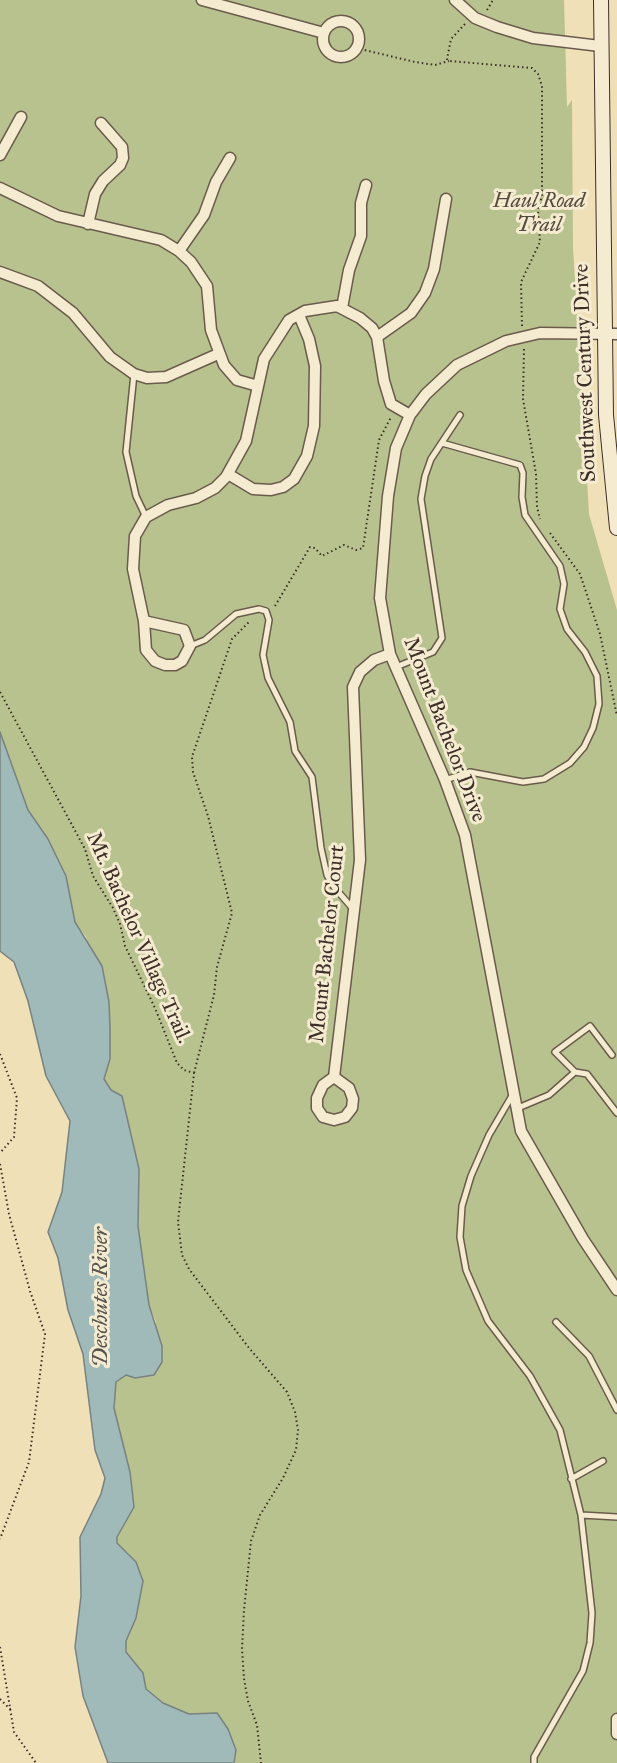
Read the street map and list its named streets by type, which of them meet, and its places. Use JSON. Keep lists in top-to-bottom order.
{
  "streets": {
    "main road": ["Southwest Century Drive"],
    "street": ["Mount Bachelor Drive", "Mount Bachelor Court"],
    "path": ["Mt. Bachelor Village Trail."]
  },
  "crossings": [
    ["Southwest Century Drive", "Mount Bachelor Drive"],
    ["Mount Bachelor Drive", "Mount Bachelor Court"]
  ],
  "water": ["Deschutes River"],
  "parks": ["Haul Road Trail"]
}
